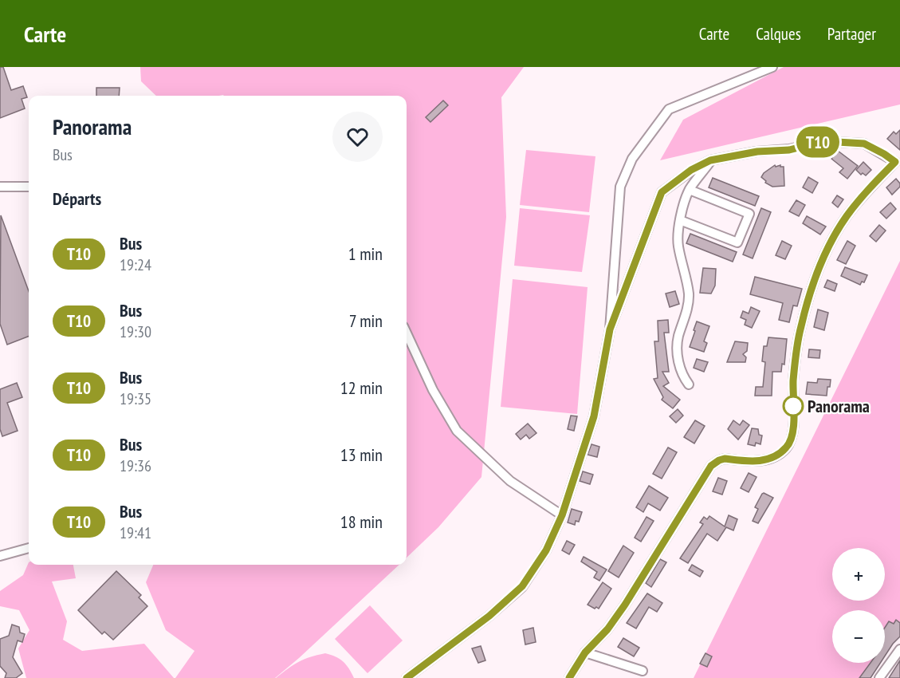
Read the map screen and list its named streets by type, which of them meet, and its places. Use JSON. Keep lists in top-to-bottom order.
{
  "places": ["Panorama"],
  "lines": ["bus line T10"],
  "page": {
    "header": "Carte",
    "nav": ["Carte", "Calques", "Partager"],
    "on_map": "T10",
    "heading": [
      ["Panorama", "Bus"],
      "Départs"
    ],
    "list": [
      {
        "mark": "T10",
        "name": "Bus",
        "note": "19:24",
        "value": "1 min"
      },
      {
        "mark": "T10",
        "name": "Bus",
        "note": "19:30",
        "value": "7 min"
      },
      {
        "mark": "T10",
        "name": "Bus",
        "note": "19:35",
        "value": "12 min"
      },
      {
        "mark": "T10",
        "name": "Bus",
        "note": "19:36",
        "value": "13 min"
      },
      {
        "mark": "T10",
        "name": "Bus",
        "note": "19:41",
        "value": "18 min"
      }
    ],
    "map_buttons": ["+", "−"]
  }
}
